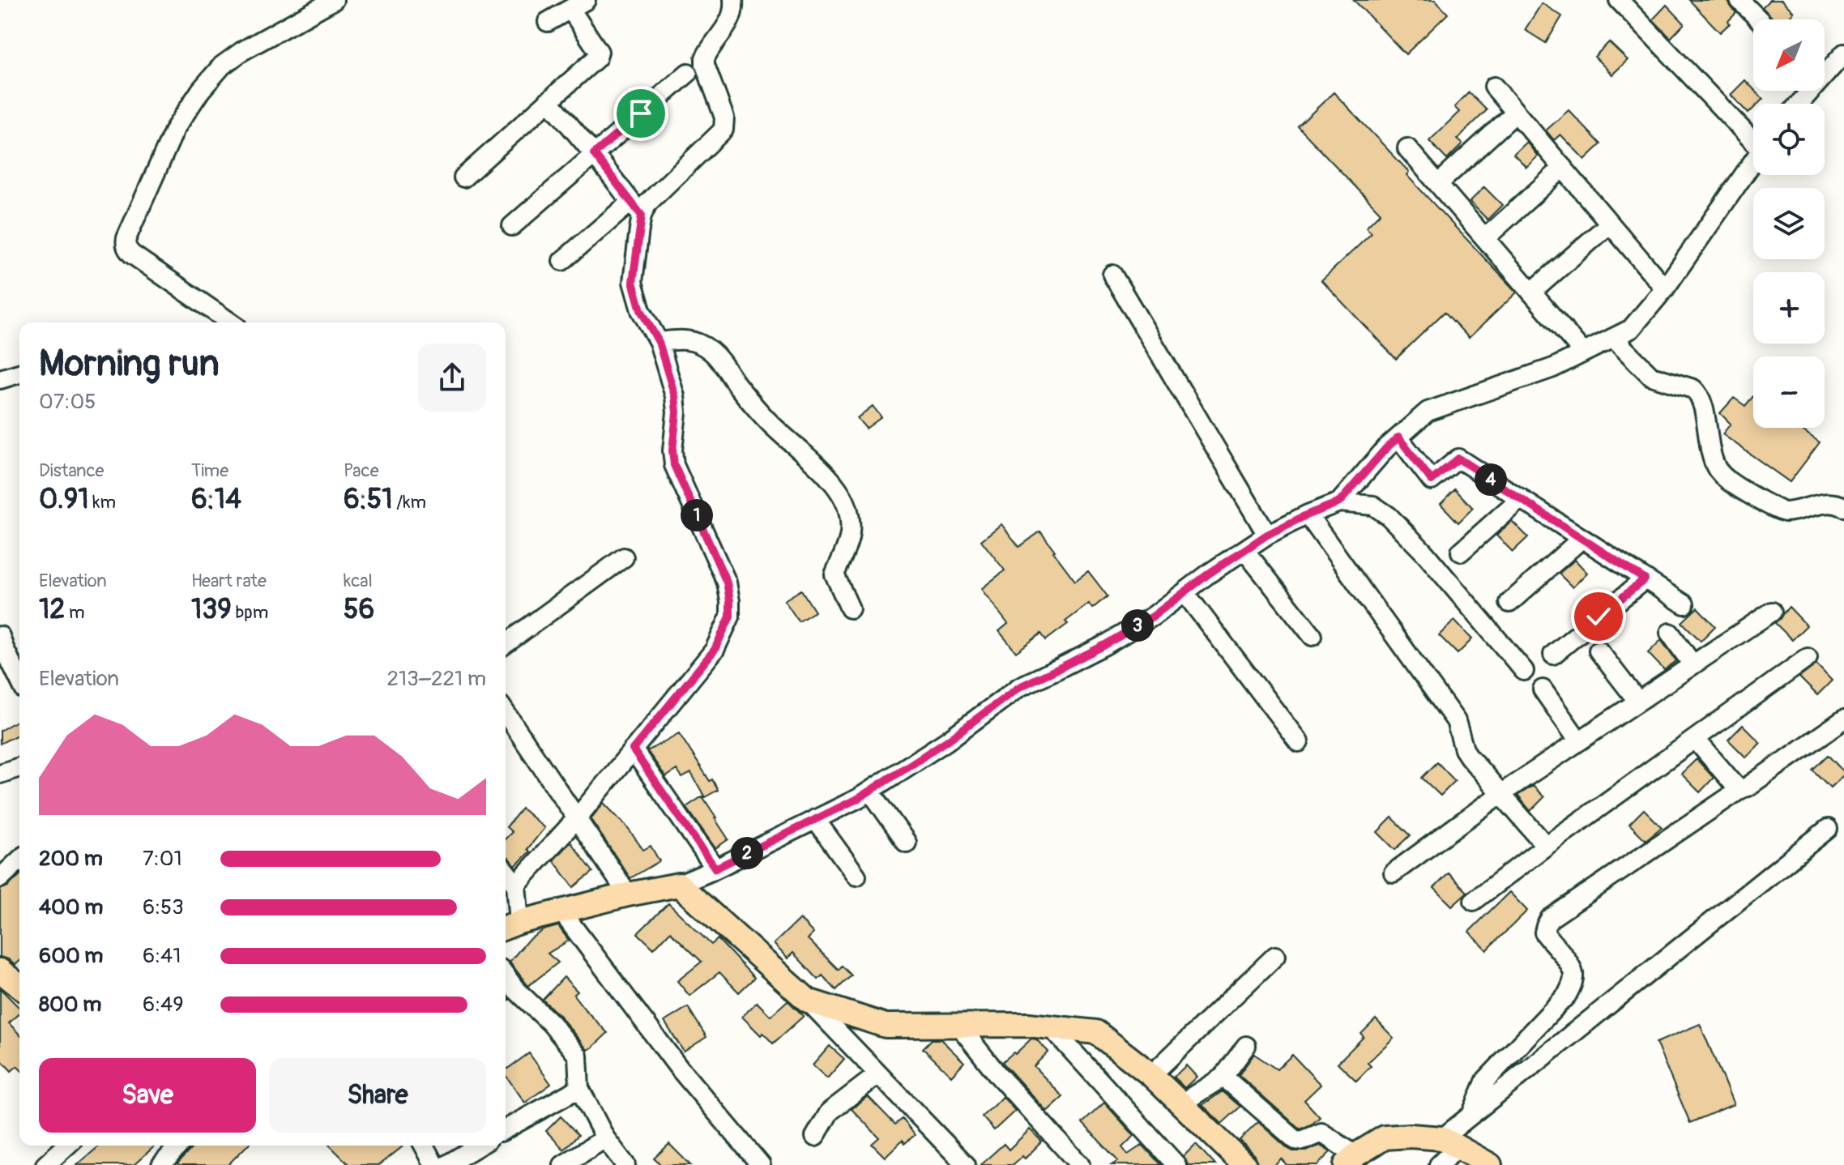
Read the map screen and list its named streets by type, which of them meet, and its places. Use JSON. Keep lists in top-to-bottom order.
{
  "north": "bottom left",
  "page": {
    "map_buttons": ["+", "−"],
    "heading": ["Morning run", "07:05"],
    "stats": [
      ["Distance", "0.91 km"],
      ["Time", "6:14"],
      ["Pace", "6:51 /km"],
      ["Elevation", "12 m"],
      ["Heart rate", "139 bpm"],
      ["kcal", "56"]
    ],
    "pins": [
      "4",
      "1",
      "3",
      "2"
    ],
    "chart": ["Elevation", "213–221 m"],
    "list": [
      {
        "name": "200 m",
        "note": "7:01"
      },
      {
        "name": "400 m",
        "note": "6:53"
      },
      {
        "name": "600 m",
        "note": "6:41"
      },
      {
        "name": "800 m",
        "note": "6:49"
      }
    ],
    "buttons": ["Save", "Share"]
  }
}
